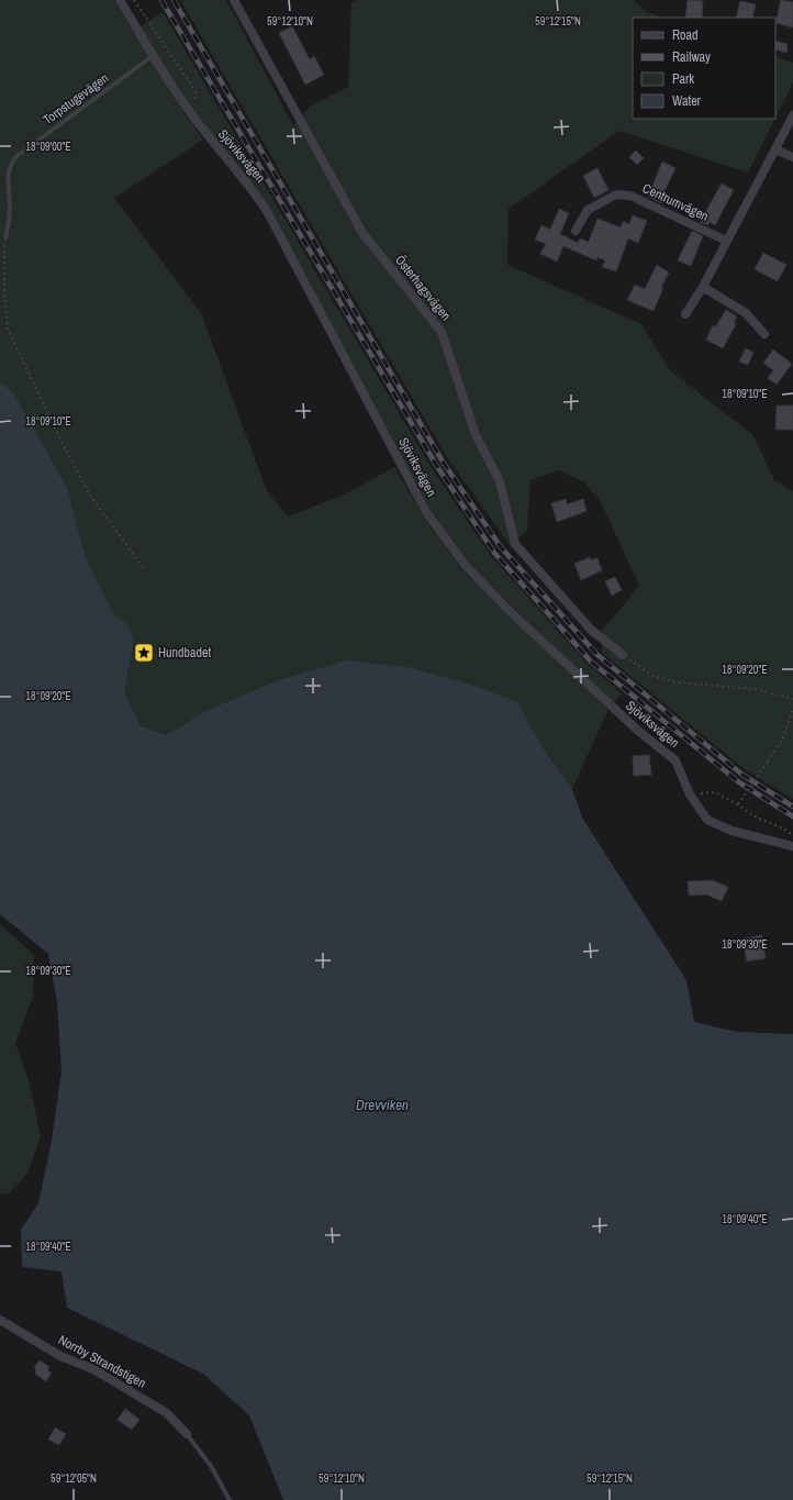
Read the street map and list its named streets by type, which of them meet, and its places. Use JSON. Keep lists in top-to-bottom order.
{
  "streets": {
    "street": [
      "Sjöviksvägen",
      "Centrumvägen",
      "Österhagsvägen",
      "Norrby Strandstigen"
    ],
    "lane": ["Torpstugevägen"]
  },
  "crossings": [
    ["Torpstugevägen", "Sjöviksvägen"]
  ],
  "water": ["Drevviken"],
  "places": {
    "place": ["Hundbadet"]
  },
  "legend": [
    "Road",
    "Railway",
    "Park",
    "Water"
  ],
  "coordinates": [
    "59°12'10\"N",
    "59°12'15\"N",
    "18°09'00\"E",
    "18°09'10\"E",
    "18°09'20\"E",
    "18°09'30\"E",
    "18°09'40\"E",
    "59°12'05\"N"
  ]
}
